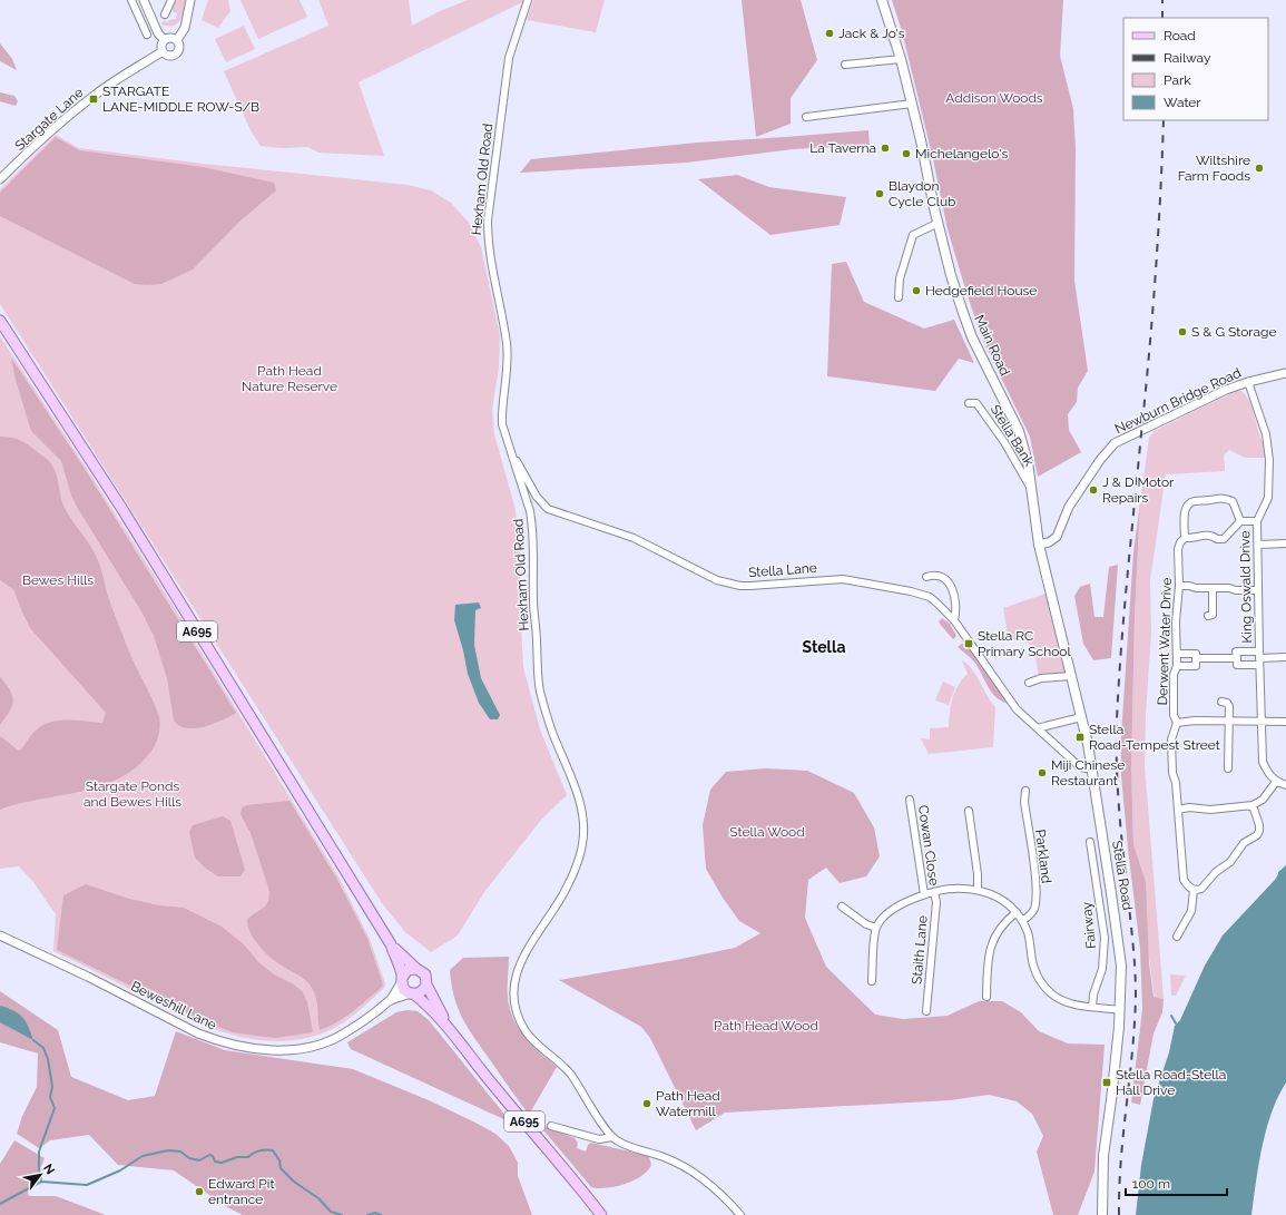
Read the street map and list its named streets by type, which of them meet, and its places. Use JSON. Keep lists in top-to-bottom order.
{
  "streets": {
    "main road": ["Main Road", "A695", "Stella Road"],
    "street": [
      "Stargate Lane",
      "Hexham Old Road",
      "Newburn Bridge Road",
      "Stella Bank",
      "Stella Lane",
      "King Oswald Drive",
      "Derwent Water Drive",
      "Cowan Close",
      "Parkland",
      "Fairway",
      "Staith Lane",
      "Beweshill Lane"
    ]
  },
  "crossings": [
    ["Hexham Old Road", "Stella Lane"],
    ["Main Road", "Newburn Bridge Road"],
    ["Main Road", "Stella Bank"],
    ["Main Road", "Stella Road"],
    ["Newburn Bridge Road", "King Oswald Drive"],
    ["Newburn Bridge Road", "Stella Road"],
    ["Stella Lane", "Stella Road"],
    ["A695", "Beweshill Lane"]
  ],
  "districts": ["Stella"],
  "parks": [
    "Addison Woods",
    "Path Head Nature Reserve",
    "Bewes Hills",
    "Stargate Ponds and Bewes Hills",
    "Stella Wood",
    "Path Head Wood"
  ],
  "places": {
    "other": [
      "Jack & Jo's",
      "La Taverna",
      "Michelangelo's",
      "Wiltshire Farm Foods",
      "Blaydon Cycle Club",
      "Hedgefield House",
      "S & G Storage",
      "J & D Motor Repairs",
      "Miji Chinese Restaurant",
      "Path Head Watermill",
      "Edward Pit entrance"
    ],
    "transit": [
      "STARGATE LANE-MIDDLE ROW-S/B",
      "Stella RC Primary School",
      "Stella Road-Tempest Street",
      "Stella Road-Stella Hall Drive"
    ]
  },
  "legend": [
    "Road",
    "Railway",
    "Park",
    "Water"
  ],
  "scale_bar": "100 m",
  "north": "top right"
}
